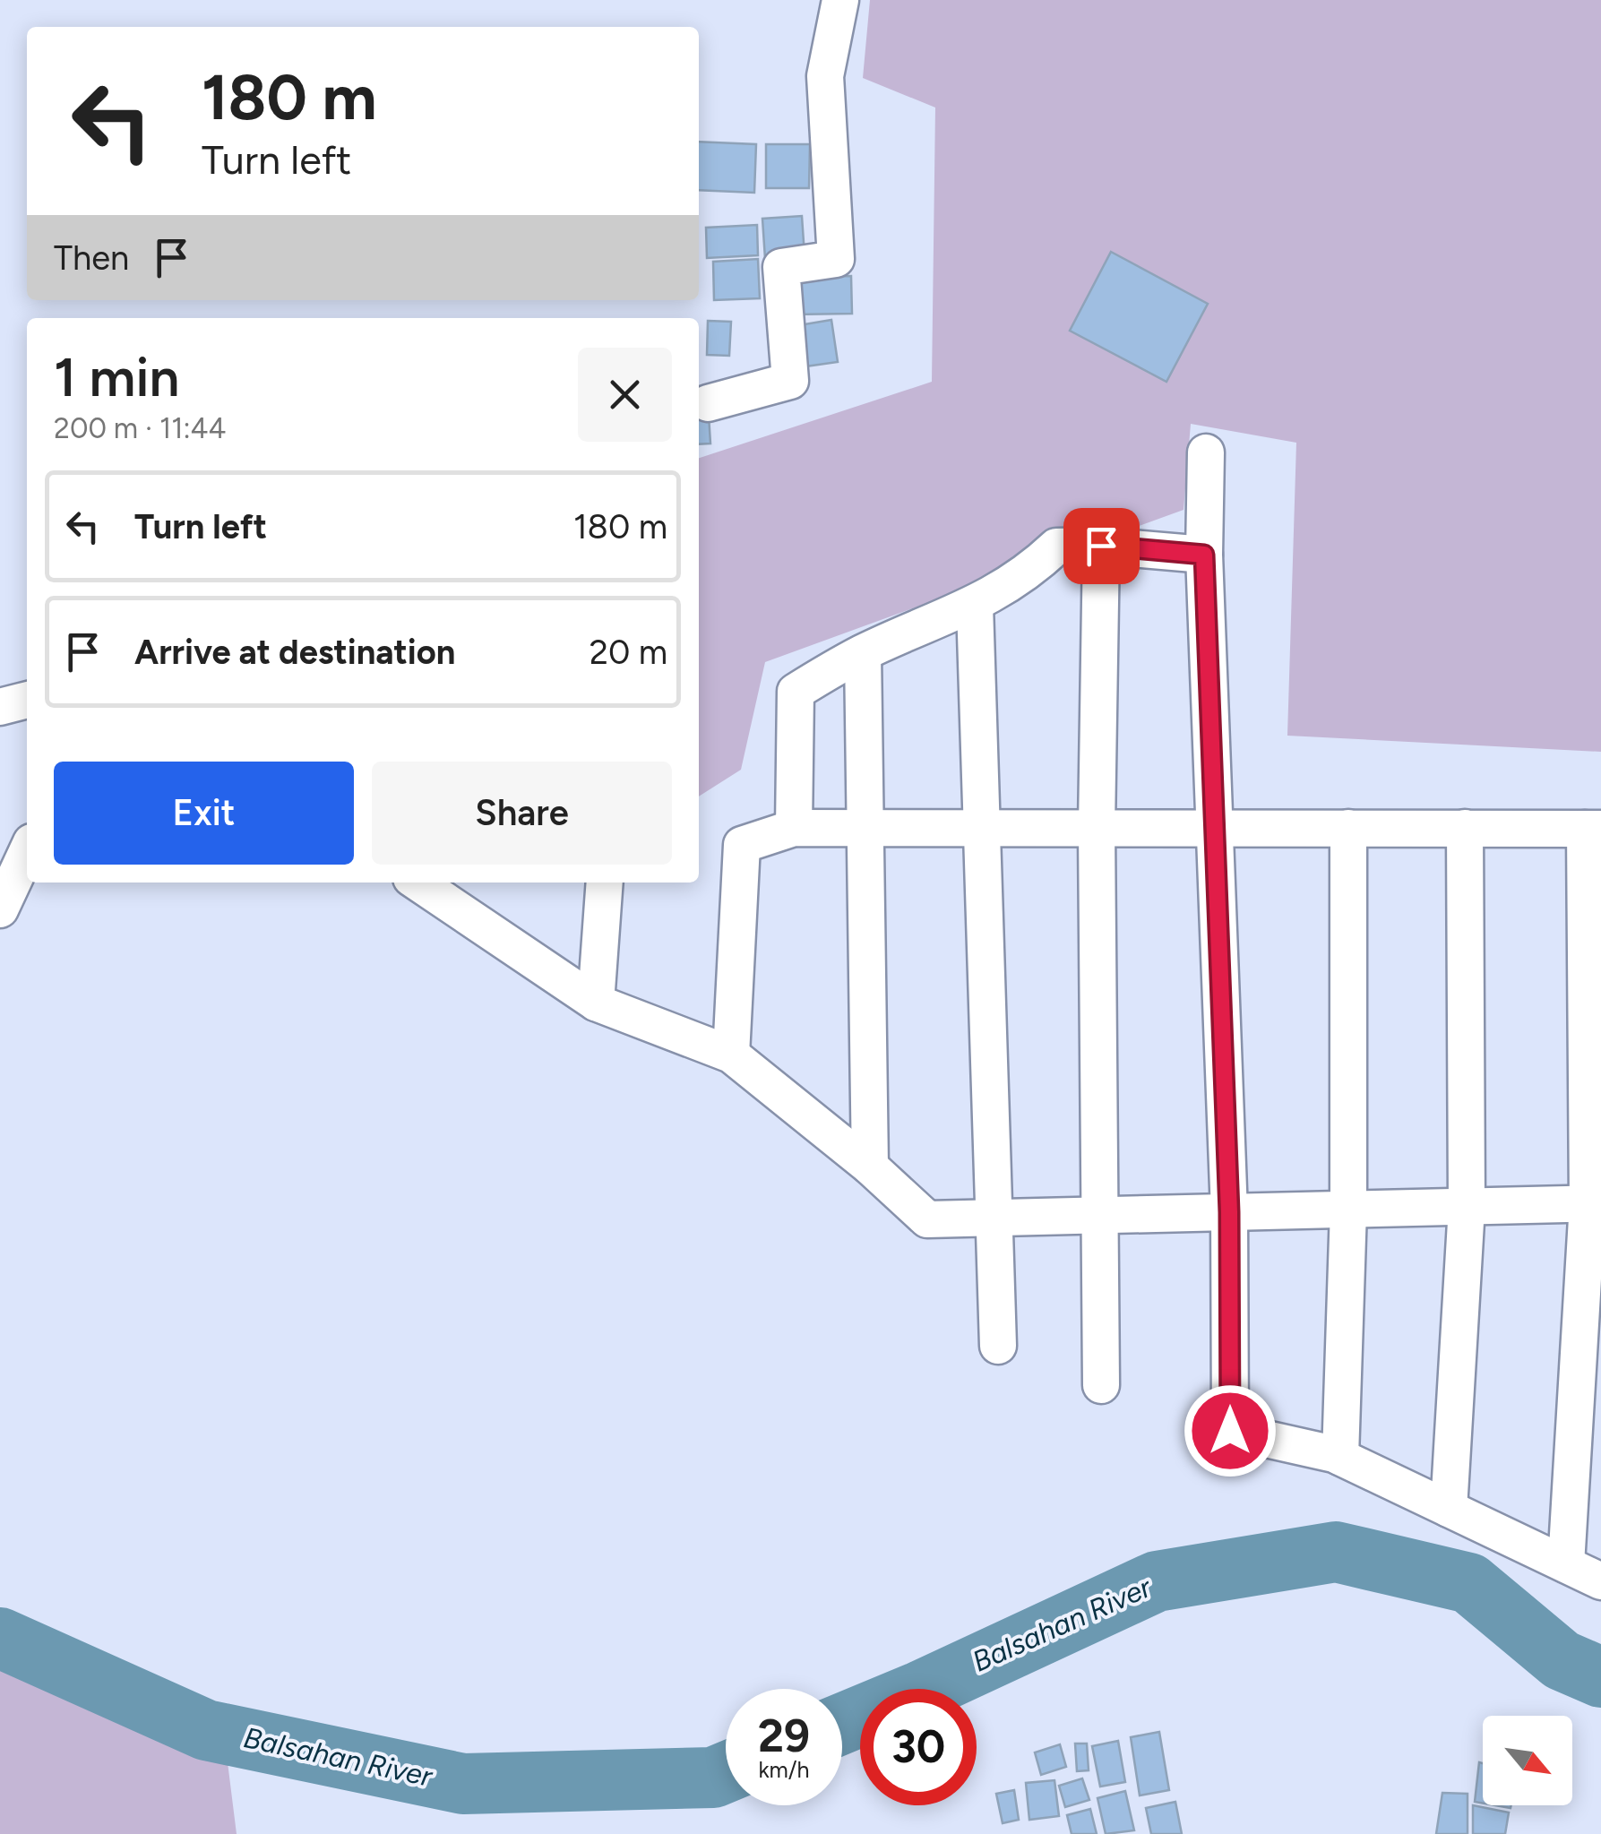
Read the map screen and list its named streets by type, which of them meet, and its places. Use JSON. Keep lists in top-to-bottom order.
{
  "water": ["Balsahan River"],
  "north": "bottom right",
  "page": {
    "turn": ["180 m", "Turn left"],
    "then": "Then",
    "heading": ["1 min", "200 m · 11:44"],
    "list": [
      {
        "name": "Turn left",
        "value": "180 m"
      },
      {
        "name": "Arrive at destination",
        "value": "20 m"
      }
    ],
    "buttons": ["Exit", "Share"],
    "speed": "29 km/h",
    "limit": "30"
  }
}
